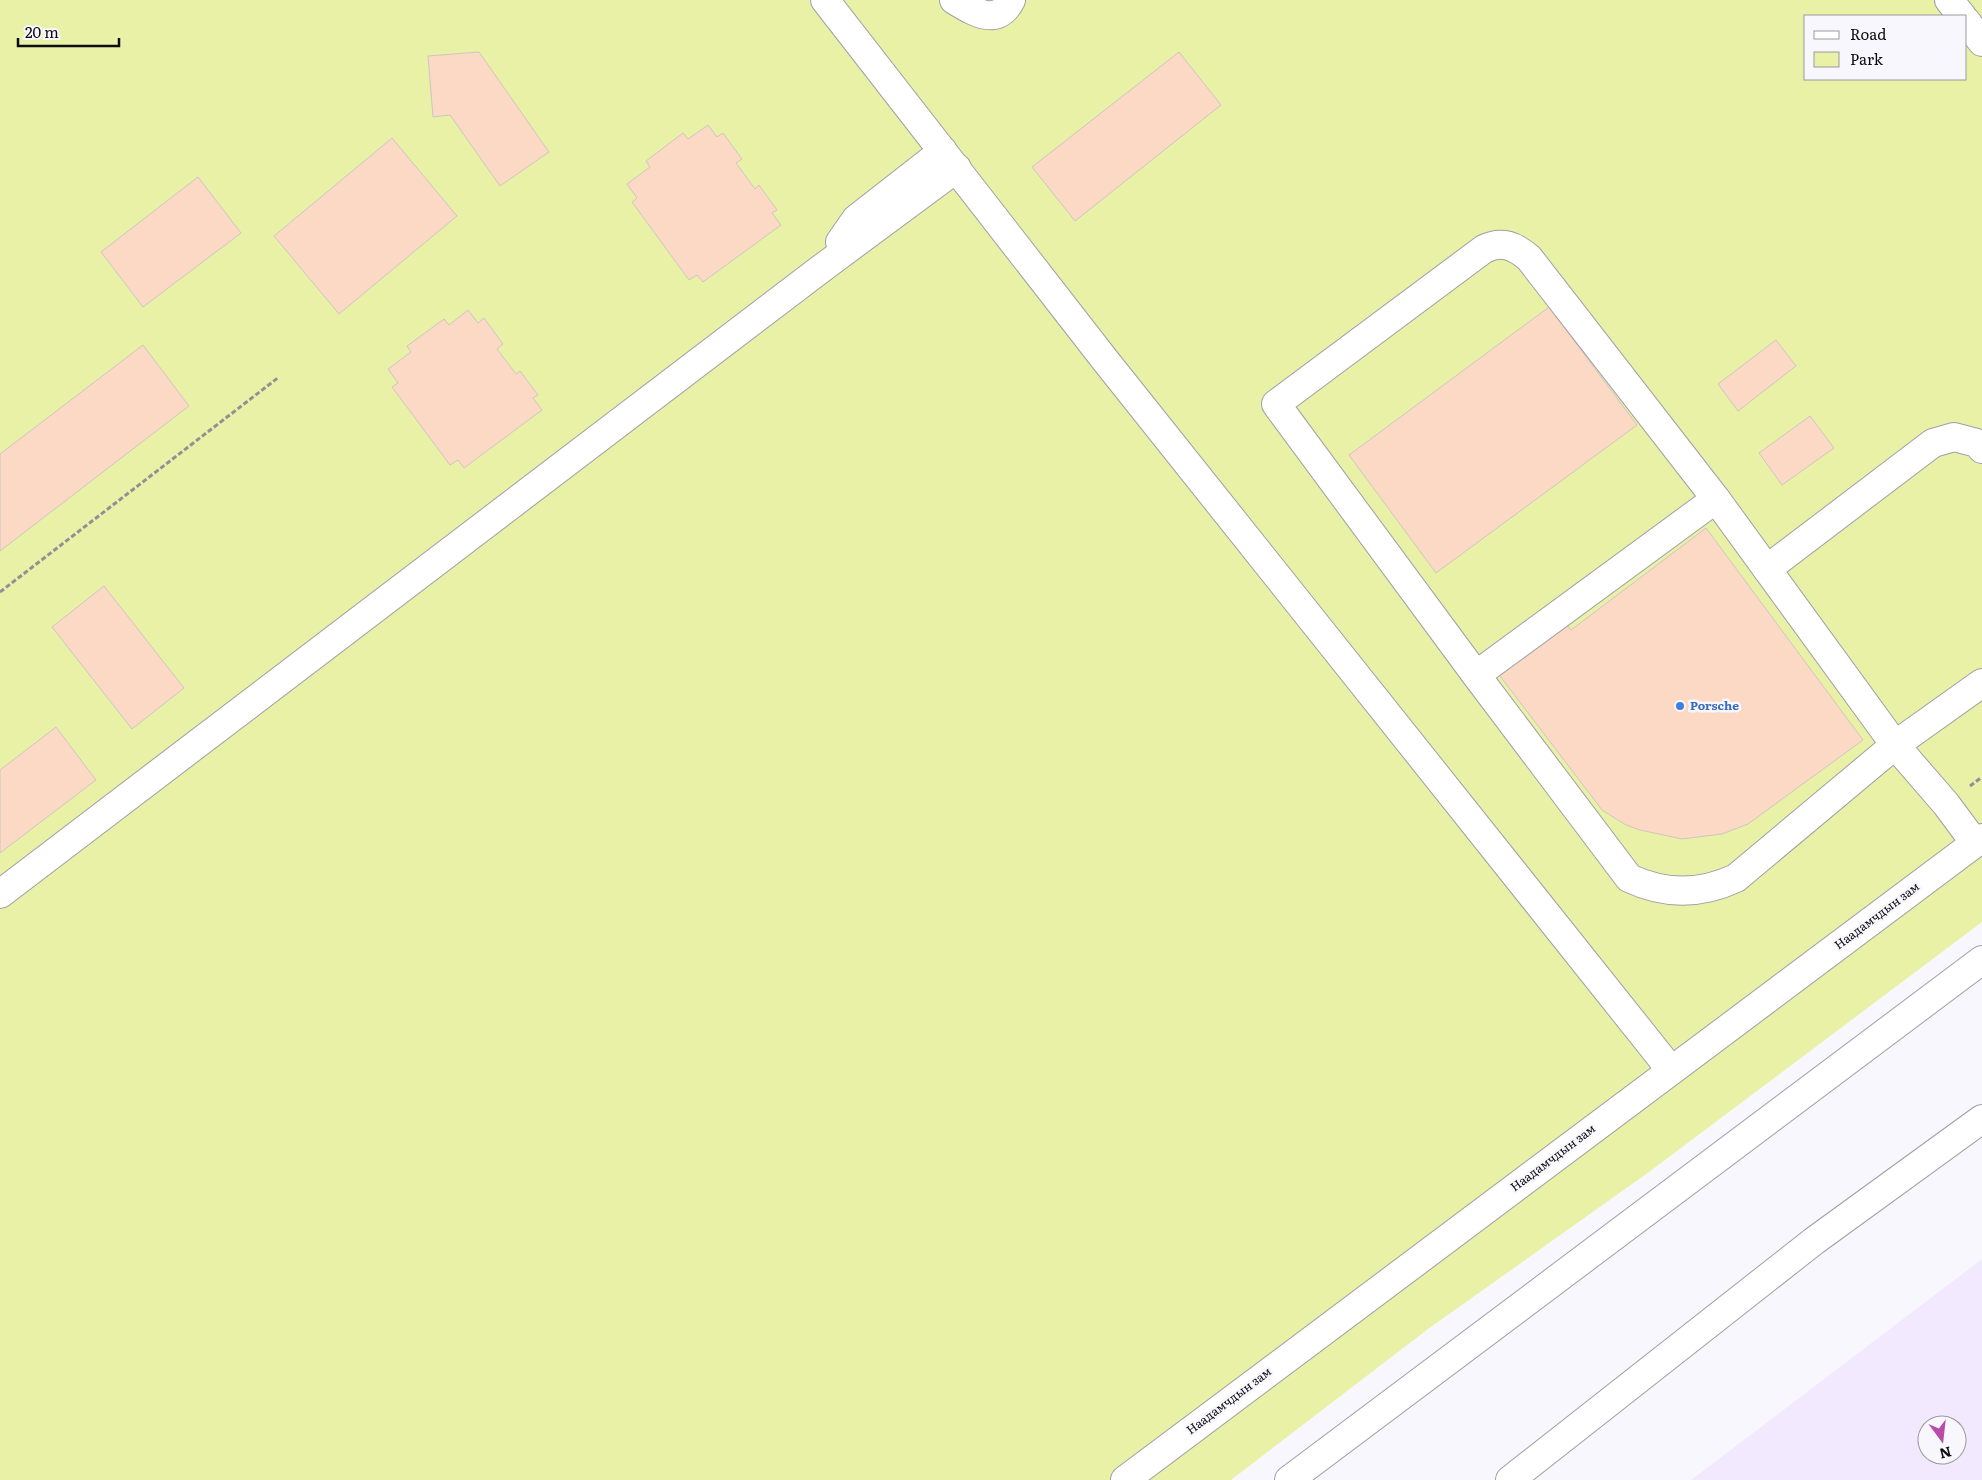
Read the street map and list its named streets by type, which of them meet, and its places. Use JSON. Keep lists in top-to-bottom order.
{
  "streets": {
    "main road": ["Наадамчдын зам"]
  },
  "places": ["Porsche"],
  "legend": ["Road", "Park"],
  "scale_bar": "20 m",
  "north": "bottom"
}
